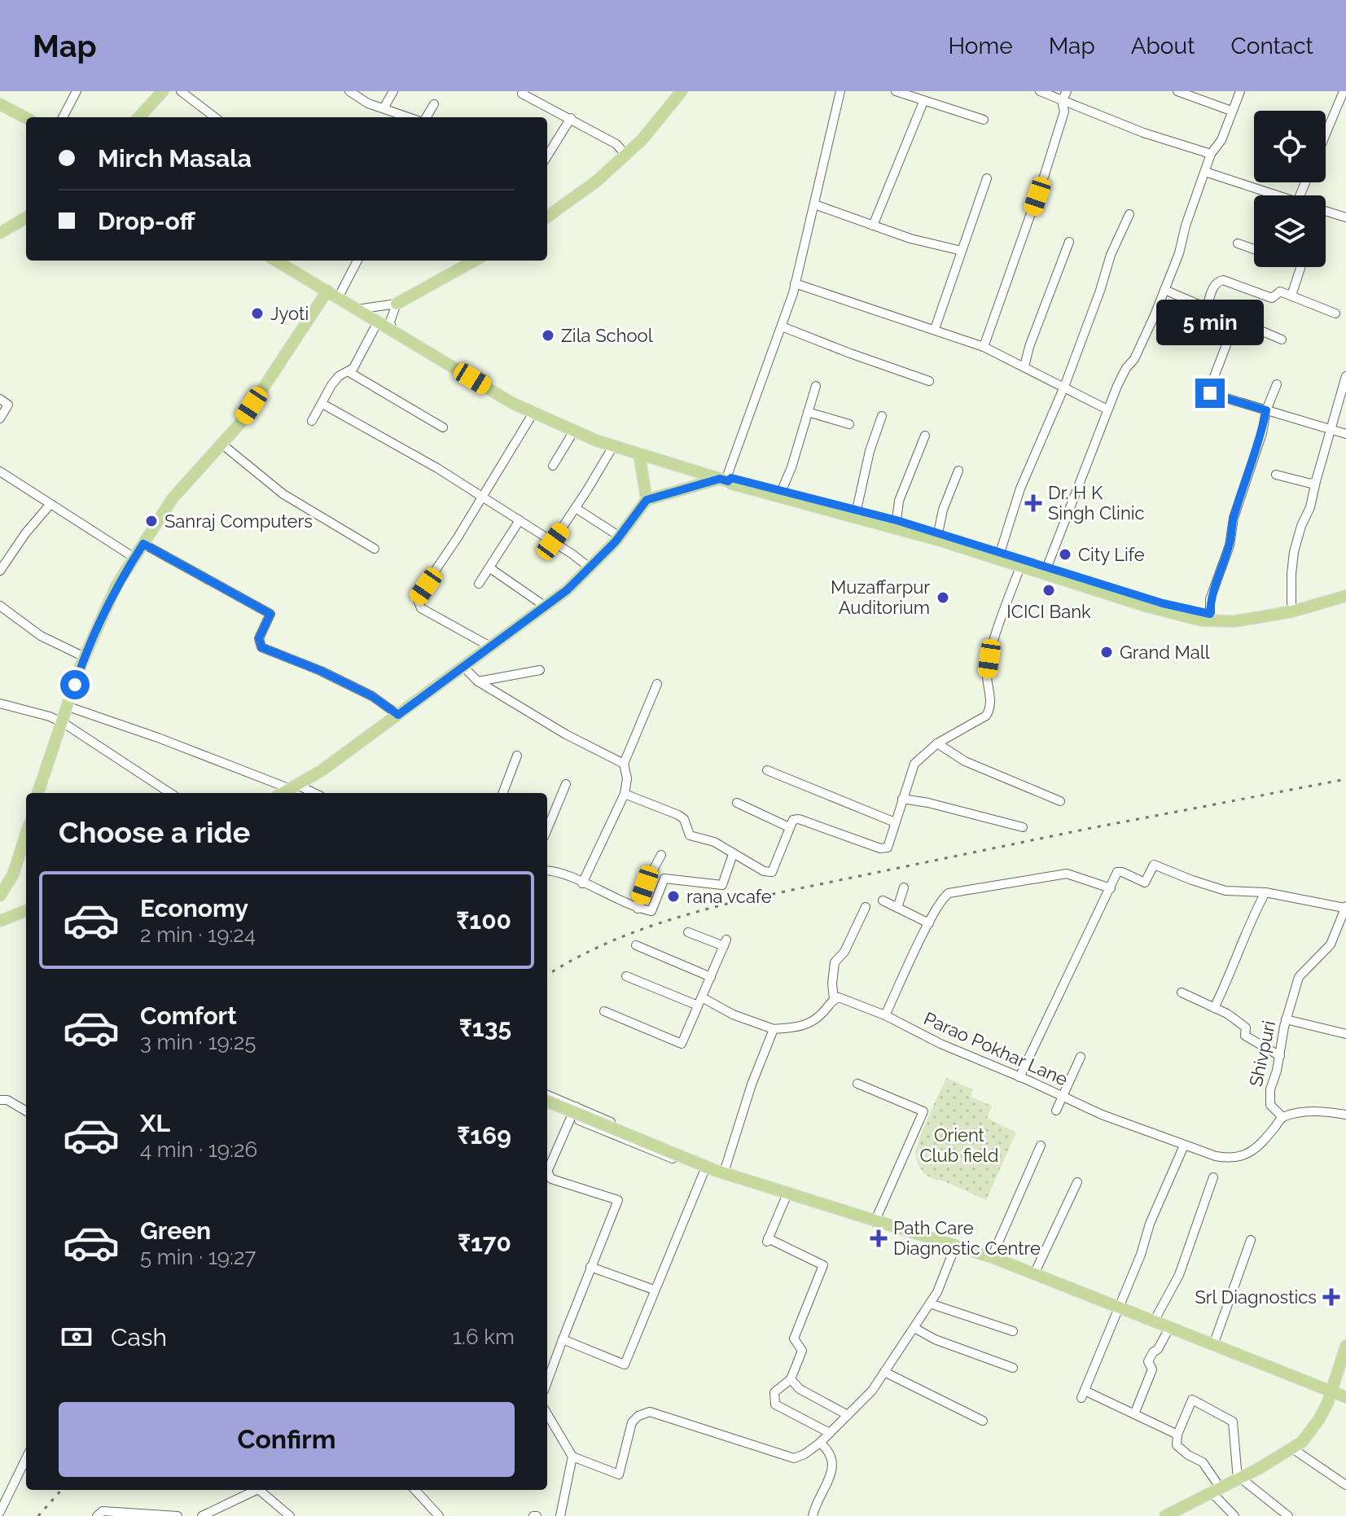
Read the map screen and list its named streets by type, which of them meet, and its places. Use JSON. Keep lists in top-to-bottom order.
{
  "streets": {
    "street": ["Parao Pokhar Lane", "Shivpuri"]
  },
  "crossings": [
    ["Parao Pokhar Lane", "Shivpuri"]
  ],
  "parks": ["Orient Club field"],
  "places": {
    "other": [
      "Jyoti",
      "Zila School",
      "Sanraj Computers",
      "City Life",
      "ICICI Bank",
      "Muzaffarpur Auditorium",
      "Grand Mall",
      "rana vcafe"
    ],
    "health": ["Dr. H K Singh Clinic", "Path Care Diagnostic Centre", "Srl Diagnostics"]
  },
  "page": {
    "header": "Map",
    "nav": [
      "Home",
      "Map",
      "About",
      "Contact"
    ],
    "banner": ["Mirch Masala", "Drop-off"],
    "bubble": "5 min",
    "heading": "Choose a ride",
    "list": [
      {
        "name": "Economy",
        "note": "2 min · 19:24",
        "value": "₹100"
      },
      {
        "name": "Comfort",
        "note": "3 min · 19:25",
        "value": "₹135"
      },
      {
        "name": "XL",
        "note": "4 min · 19:26",
        "value": "₹169"
      },
      {
        "name": "Green",
        "note": "5 min · 19:27",
        "value": "₹170"
      }
    ],
    "pay": ["Cash", "1.6 km"],
    "buttons": "Confirm"
  }
}
